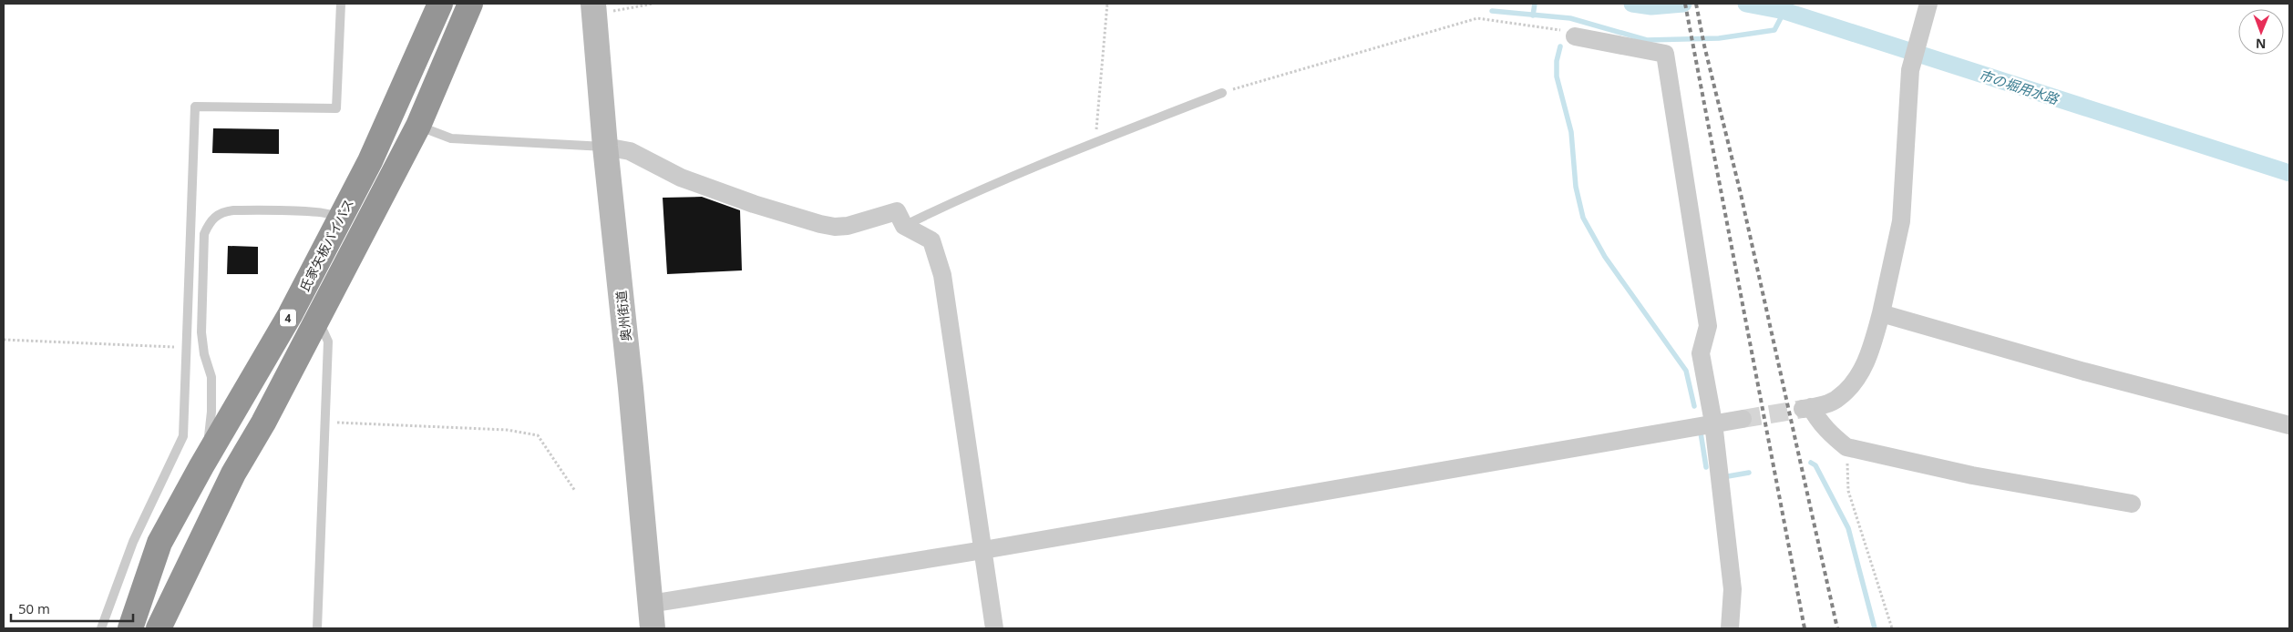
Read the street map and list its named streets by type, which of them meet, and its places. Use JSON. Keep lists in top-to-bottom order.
{
  "streets": {
    "highway": ["氏家矢板バイパス", "4"],
    "main road": ["奥州街道"]
  },
  "water": ["市の堀用水路"],
  "scale_bar": "50 m",
  "north": "bottom"
}
